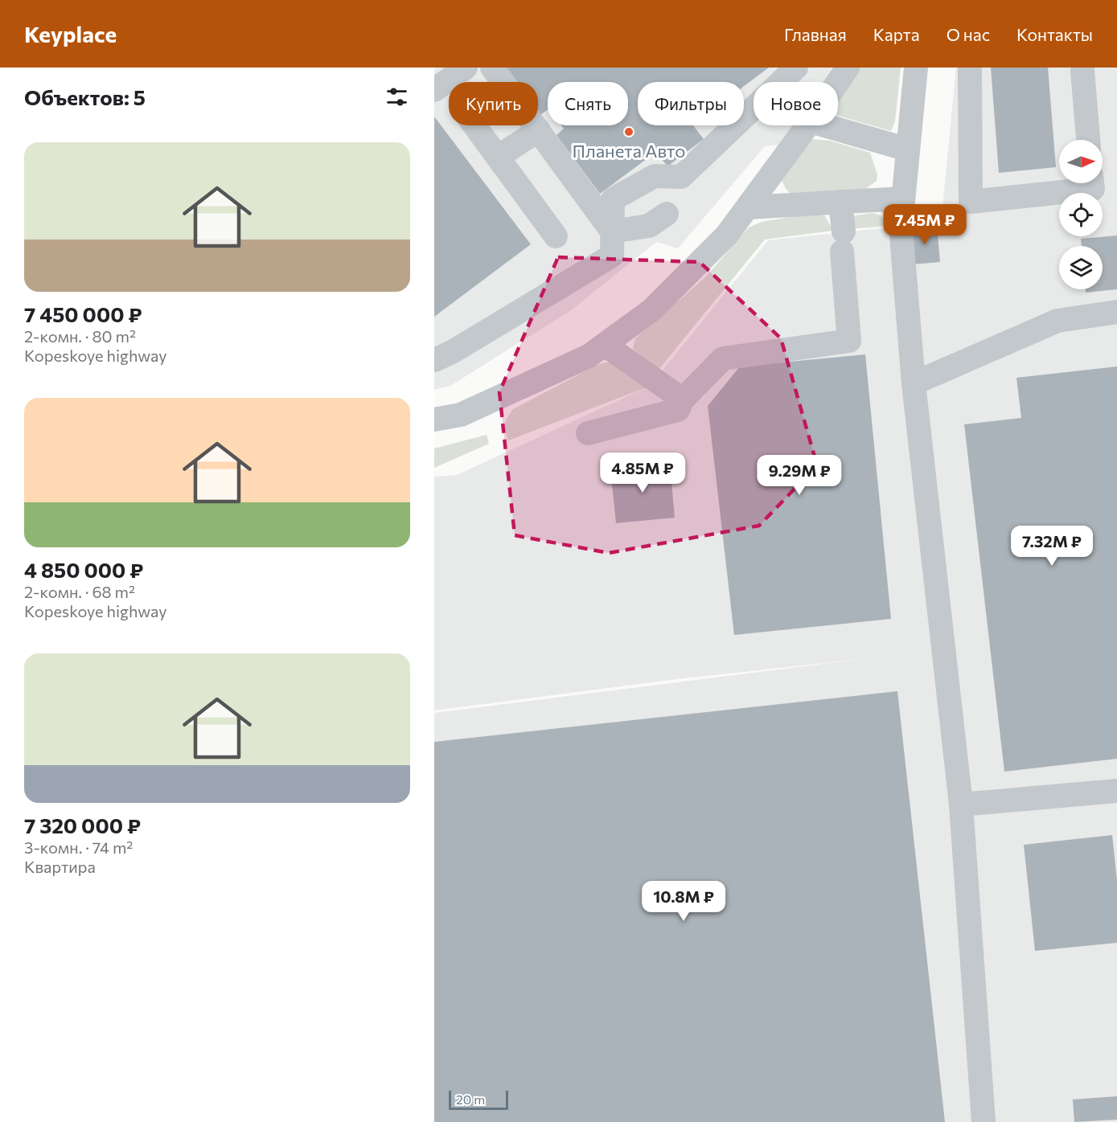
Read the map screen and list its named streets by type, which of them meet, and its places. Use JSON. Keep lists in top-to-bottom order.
{
  "places": ["Планета Авто"],
  "scale_bar": "20 m",
  "north": "right",
  "page": {
    "header": "Keyplace",
    "nav": [
      "Главная",
      "Карта",
      "О нас",
      "Контакты"
    ],
    "heading": "Объектов: 5",
    "chip": [
      "Купить",
      "Снять",
      "Фильтры",
      "Новое"
    ],
    "list": [
      {
        "name": "7 450 000 ₽",
        "note": "2-комн. · 80 m² · Kopeskoye highway"
      },
      {
        "name": "4 850 000 ₽",
        "note": "2-комн. · 68 m² · Kopeskoye highway"
      },
      {
        "name": "7 320 000 ₽",
        "note": "3-комн. · 74 m² · Квартира"
      }
    ],
    "price": [
      "7.45M ₽",
      "4.85M ₽",
      "9.29M ₽",
      "7.32M ₽",
      "10.8M ₽"
    ],
    "scale": "20 m"
  }
}
